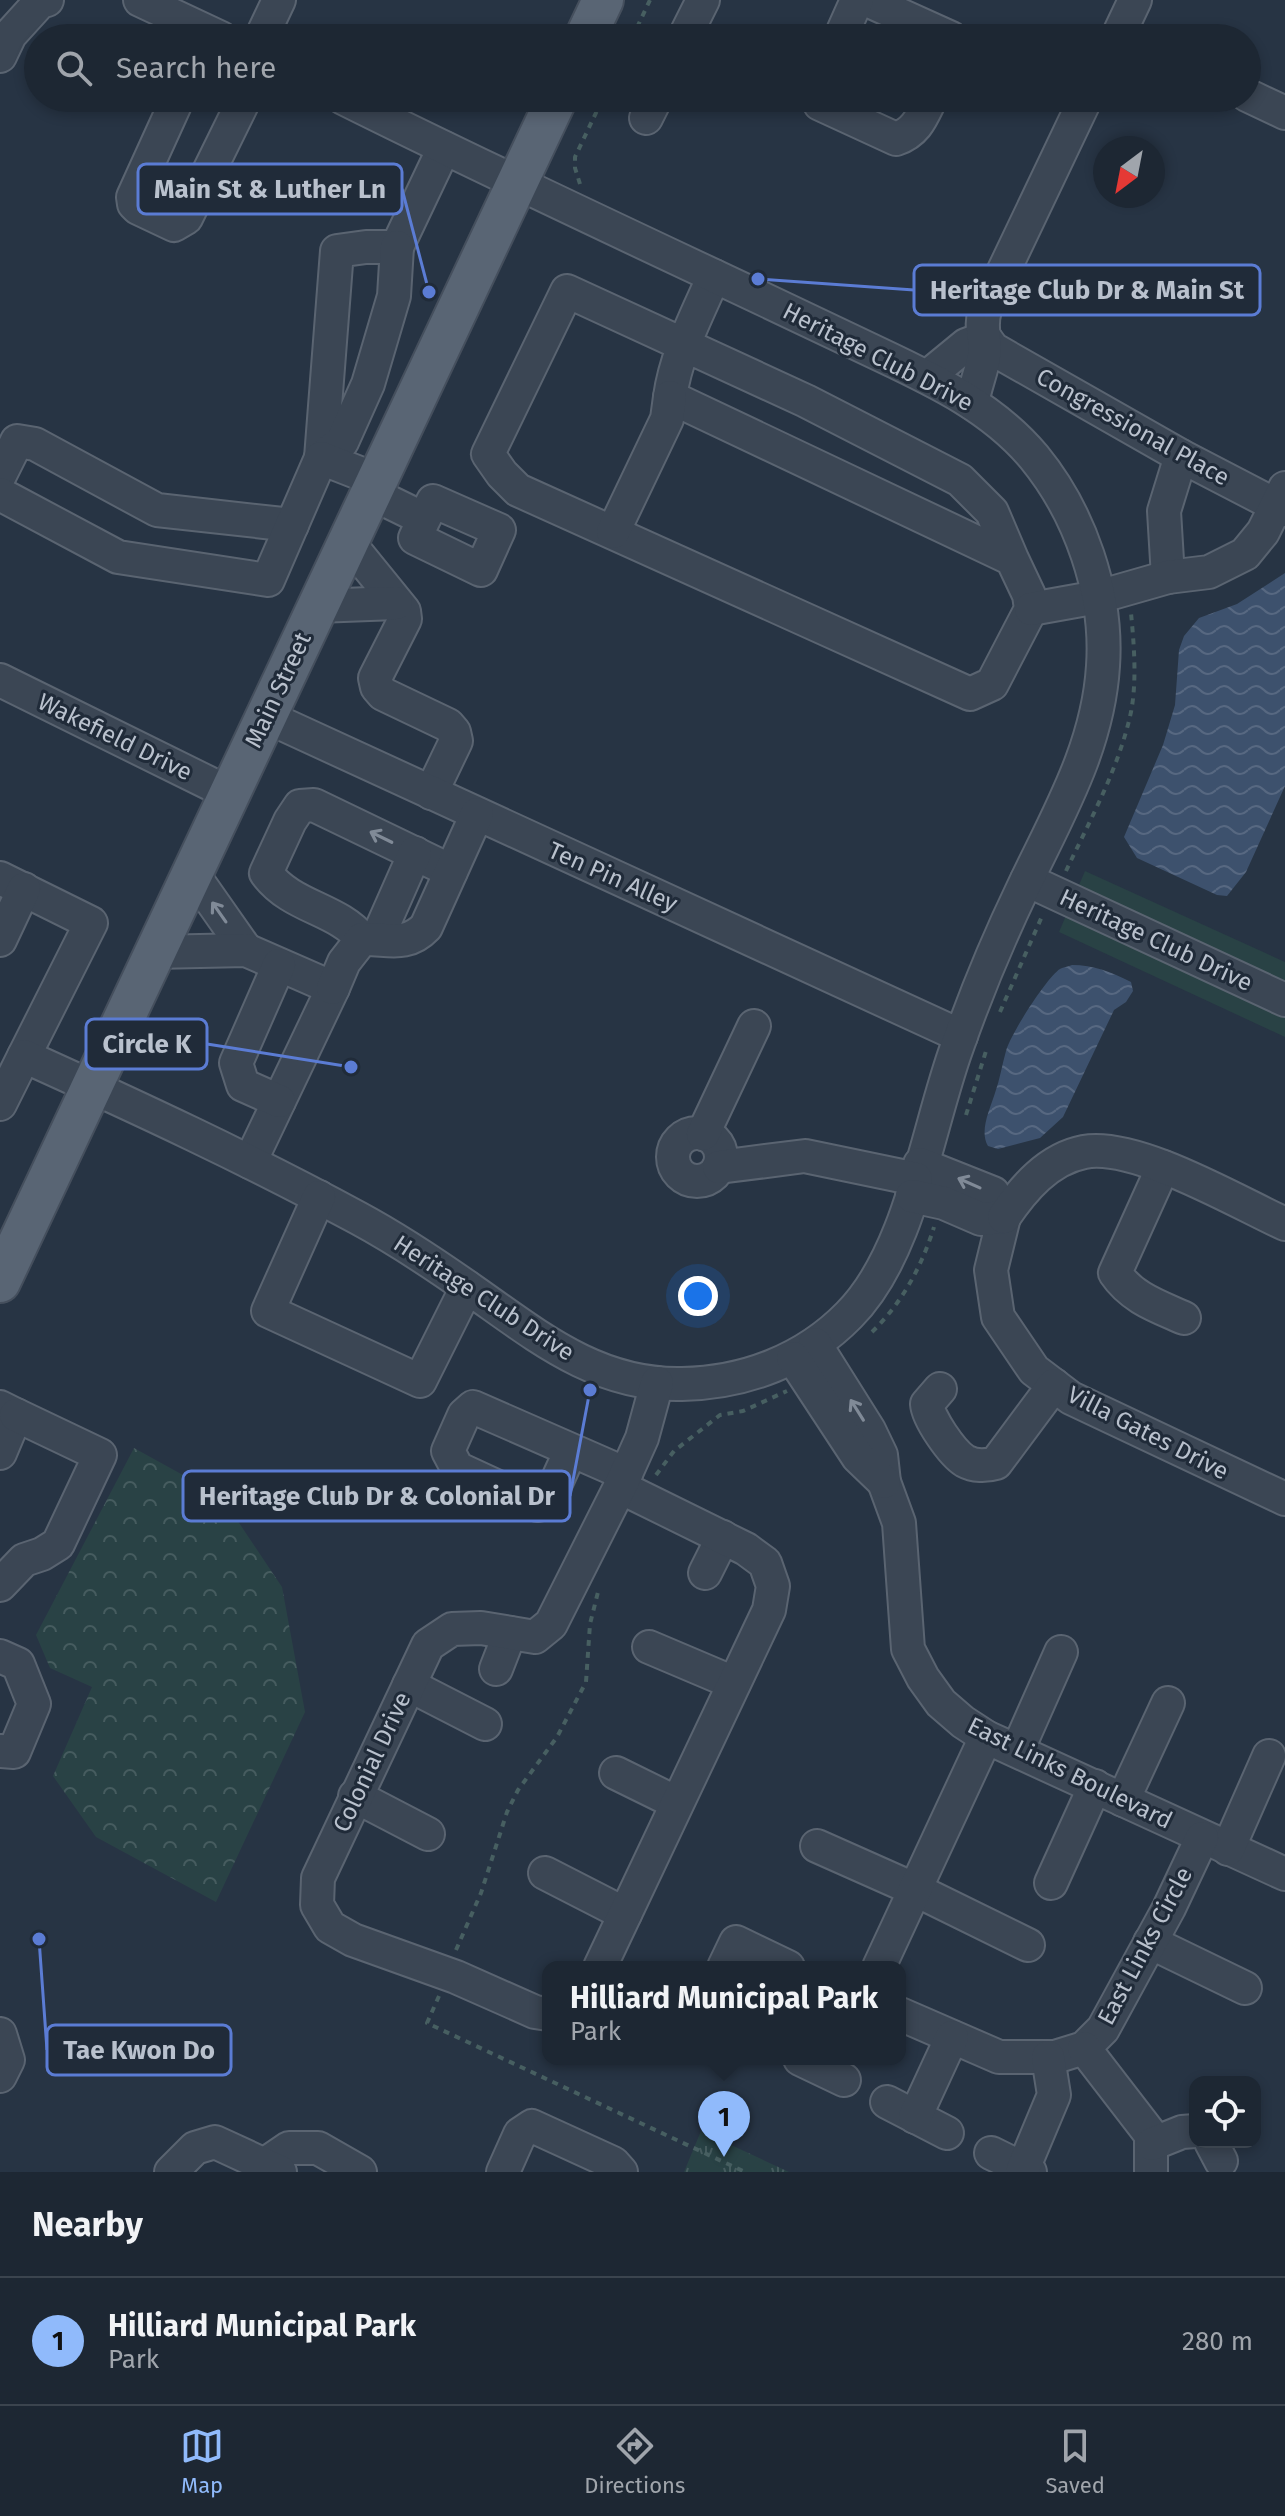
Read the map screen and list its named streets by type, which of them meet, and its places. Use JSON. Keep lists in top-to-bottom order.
{
  "streets": {
    "main road": ["Main Street"],
    "street": [
      "Heritage Club Drive",
      "Congressional Place",
      "Wakefield Drive",
      "Ten Pin Alley",
      "Villa Gates Drive",
      "Colonial Drive",
      "East Links Boulevard",
      "East Links Circle"
    ]
  },
  "crossings": [
    ["Heritage Club Drive", "Main Street"],
    ["Heritage Club Drive", "Ten Pin Alley"],
    ["Heritage Club Drive", "Colonial Drive"],
    ["Heritage Club Drive", "East Links Boulevard"],
    ["Main Street", "Wakefield Drive"],
    ["Main Street", "Ten Pin Alley"],
    ["East Links Boulevard", "East Links Circle"]
  ],
  "places": [
    "Heritage Club Dr & Main St",
    "Main St & Luther Ln",
    "Circle K",
    "Heritage Club Dr & Colonial Dr",
    "Tae Kwon Do"
  ],
  "north": "bottom left",
  "page": {
    "search": "Search here",
    "popup": ["Hilliard Municipal Park", "Park"],
    "pins": "1",
    "heading": "Nearby",
    "list": [
      {
        "mark": "1",
        "name": "Hilliard Municipal Park",
        "note": "Park",
        "value": "280 m"
      }
    ],
    "nav": ["Map", "Directions", "Saved"]
  }
}
